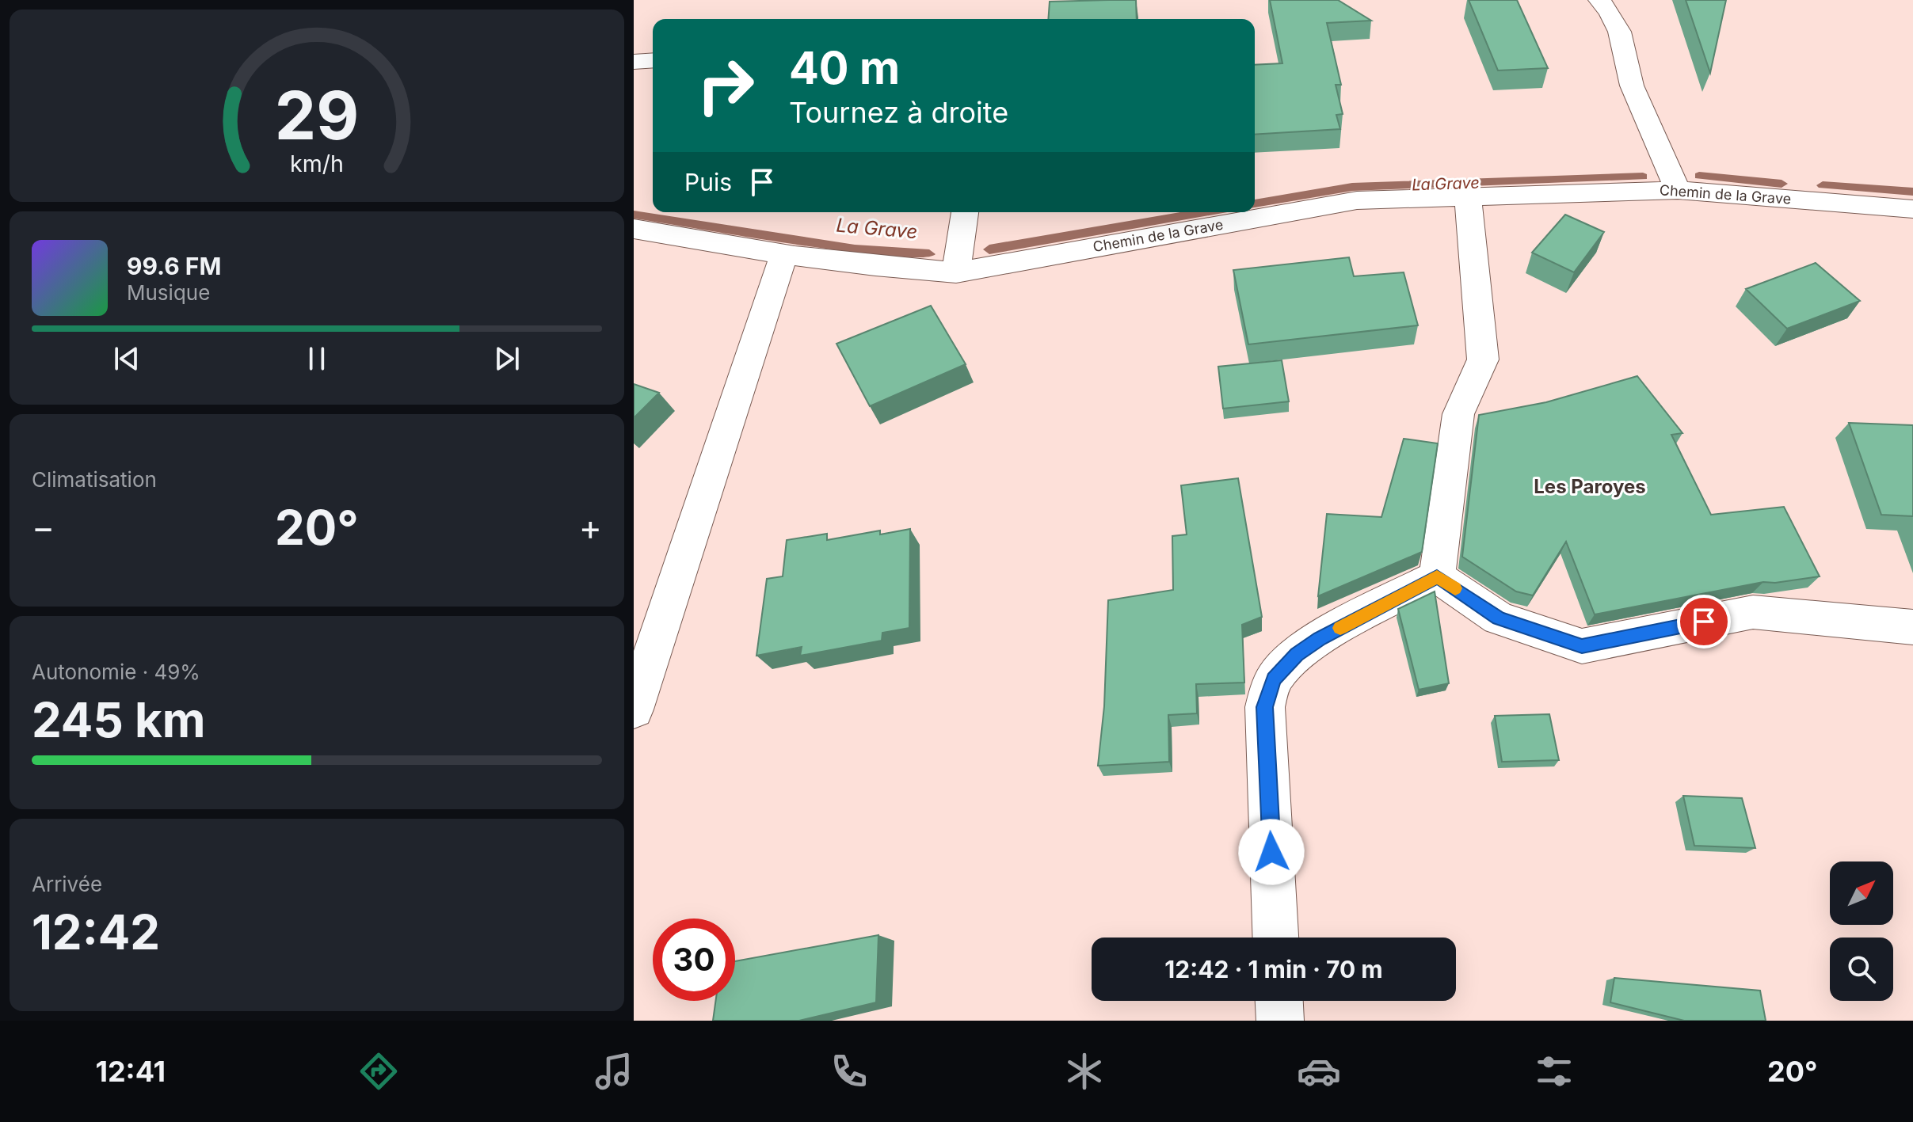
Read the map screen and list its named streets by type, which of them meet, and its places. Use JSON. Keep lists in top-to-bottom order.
{
  "streets": {
    "street": ["Chemin de la Grave"]
  },
  "districts": ["Les Paroyes"],
  "water": ["La Grave"],
  "north": "top right",
  "page": {
    "turn": ["40 m", "Tournez à droite"],
    "then": "Puis",
    "song": ["99.6 FM", "Musique"],
    "tile": [
      "Climatisation",
      ["Autonomie · 49%", "245 km"],
      ["Arrivée", "12:42"]
    ],
    "heat": ["−", "20°", "+"],
    "limit": "30",
    "trip": "12:42 · 1 min · 70 m",
    "tabs": ["12:41", "20°"],
    "gauge": ["29", "km/h"]
  }
}
